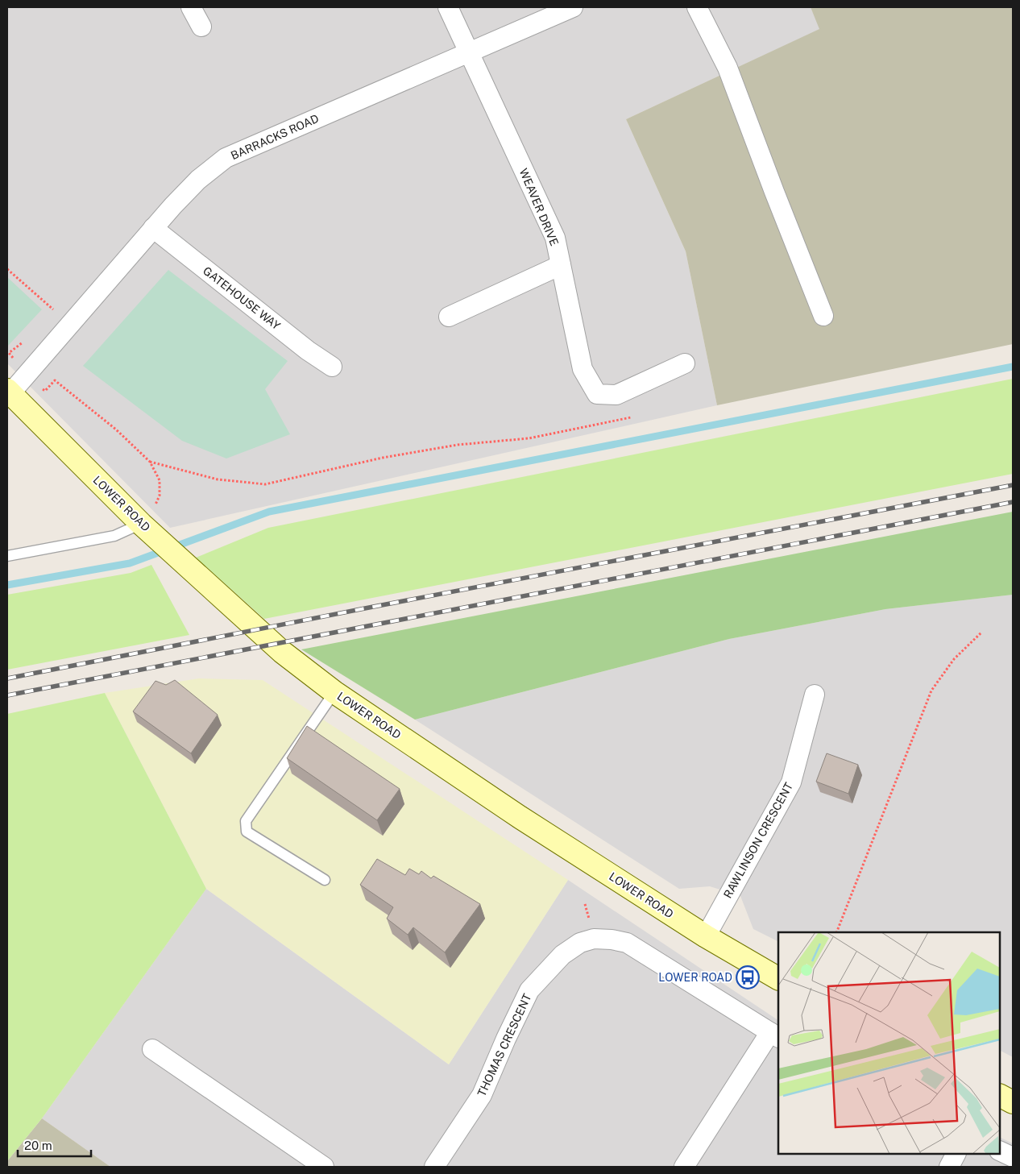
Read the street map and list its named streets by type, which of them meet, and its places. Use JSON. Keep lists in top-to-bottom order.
{
  "streets": {
    "street": [
      "BARRACKS ROAD",
      "WEAVER DRIVE",
      "GATEHOUSE WAY",
      "LOWER ROAD",
      "RAWLINSON CRESCENT",
      "THOMAS CRESCENT"
    ]
  },
  "crossings": [
    ["BARRACKS ROAD", "WEAVER DRIVE"],
    ["BARRACKS ROAD", "GATEHOUSE WAY"],
    ["BARRACKS ROAD", "LOWER ROAD"],
    ["LOWER ROAD", "RAWLINSON CRESCENT"]
  ],
  "places": {
    "bus stop": ["LOWER ROAD"]
  },
  "scale_bar": "20 m"
}
